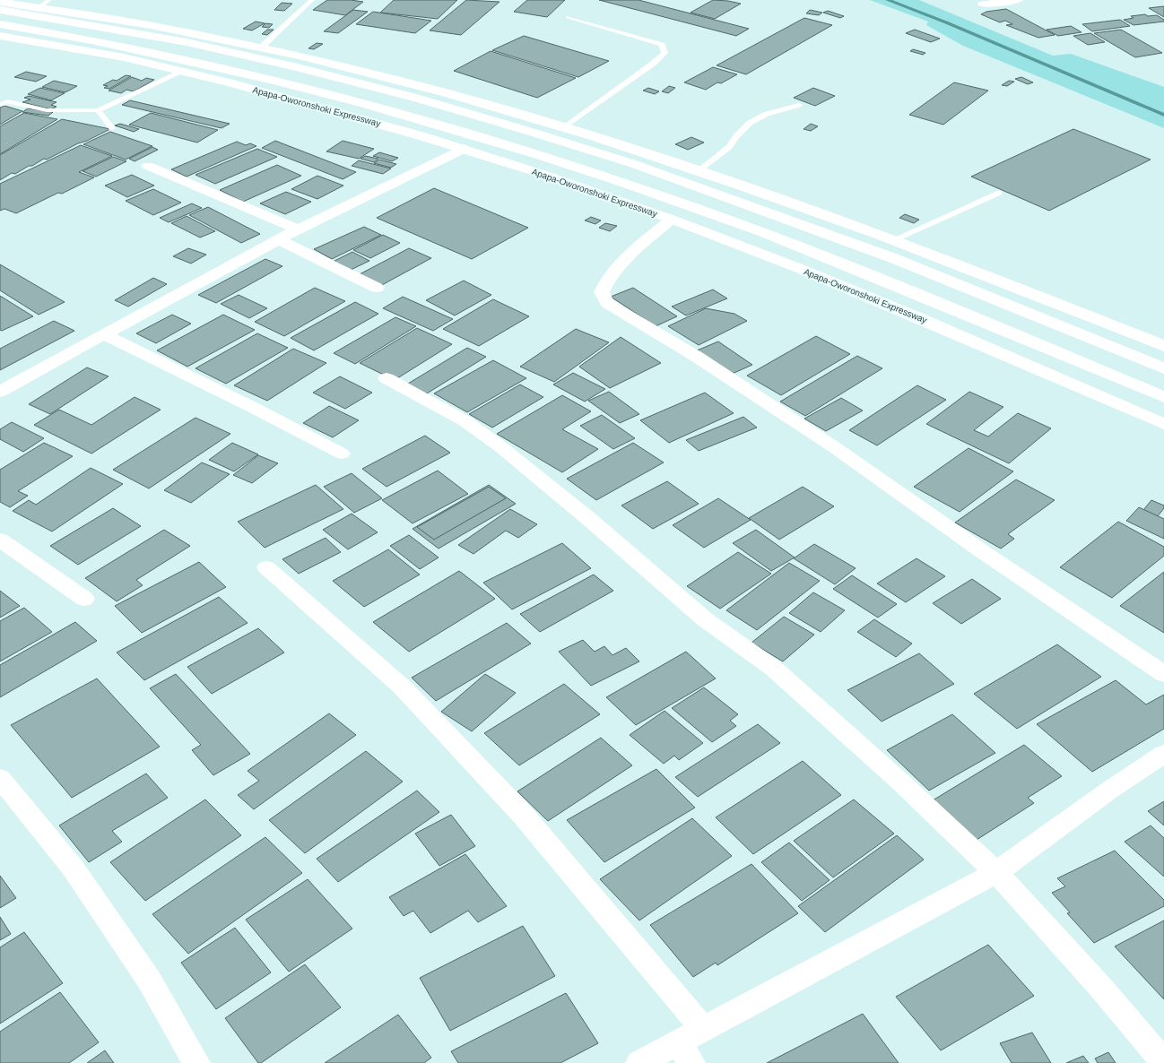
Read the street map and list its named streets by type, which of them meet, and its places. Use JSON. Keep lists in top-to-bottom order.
{
  "streets": {
    "main road": ["Apapa-Oworonshoki Expressway"]
  }
}
